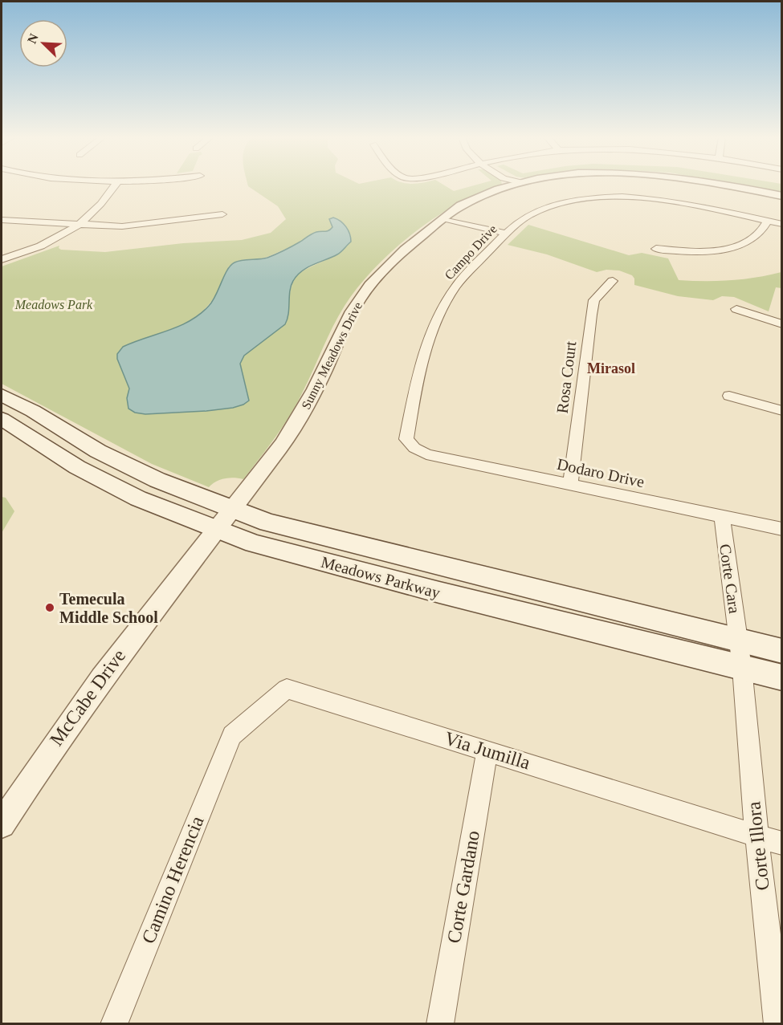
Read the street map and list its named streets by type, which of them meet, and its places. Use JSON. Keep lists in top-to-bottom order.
{
  "streets": {
    "main road": ["Meadows Parkway"],
    "street": [
      "Campo Drive",
      "Sunny Meadows Drive",
      "Rosa Court",
      "Dodaro Drive",
      "Corte Cara",
      "McCabe Drive",
      "Via Jumilla",
      "Corte Illora",
      "Camino Herencia",
      "Corte Gardano"
    ]
  },
  "crossings": [
    ["Campo Drive", "Dodaro Drive"],
    ["Sunny Meadows Drive", "Meadows Parkway"],
    ["Sunny Meadows Drive", "McCabe Drive"],
    ["Rosa Court", "Dodaro Drive"],
    ["Dodaro Drive", "Corte Cara"],
    ["Meadows Parkway", "Corte Cara"],
    ["Meadows Parkway", "McCabe Drive"],
    ["Meadows Parkway", "Corte Illora"],
    ["Corte Cara", "Corte Illora"],
    ["Via Jumilla", "Corte Illora"],
    ["Via Jumilla", "Camino Herencia"],
    ["Via Jumilla", "Corte Gardano"]
  ],
  "districts": ["Mirasol"],
  "parks": ["Meadows Park"],
  "places": ["Temecula Middle School"],
  "north": "top left"
}
